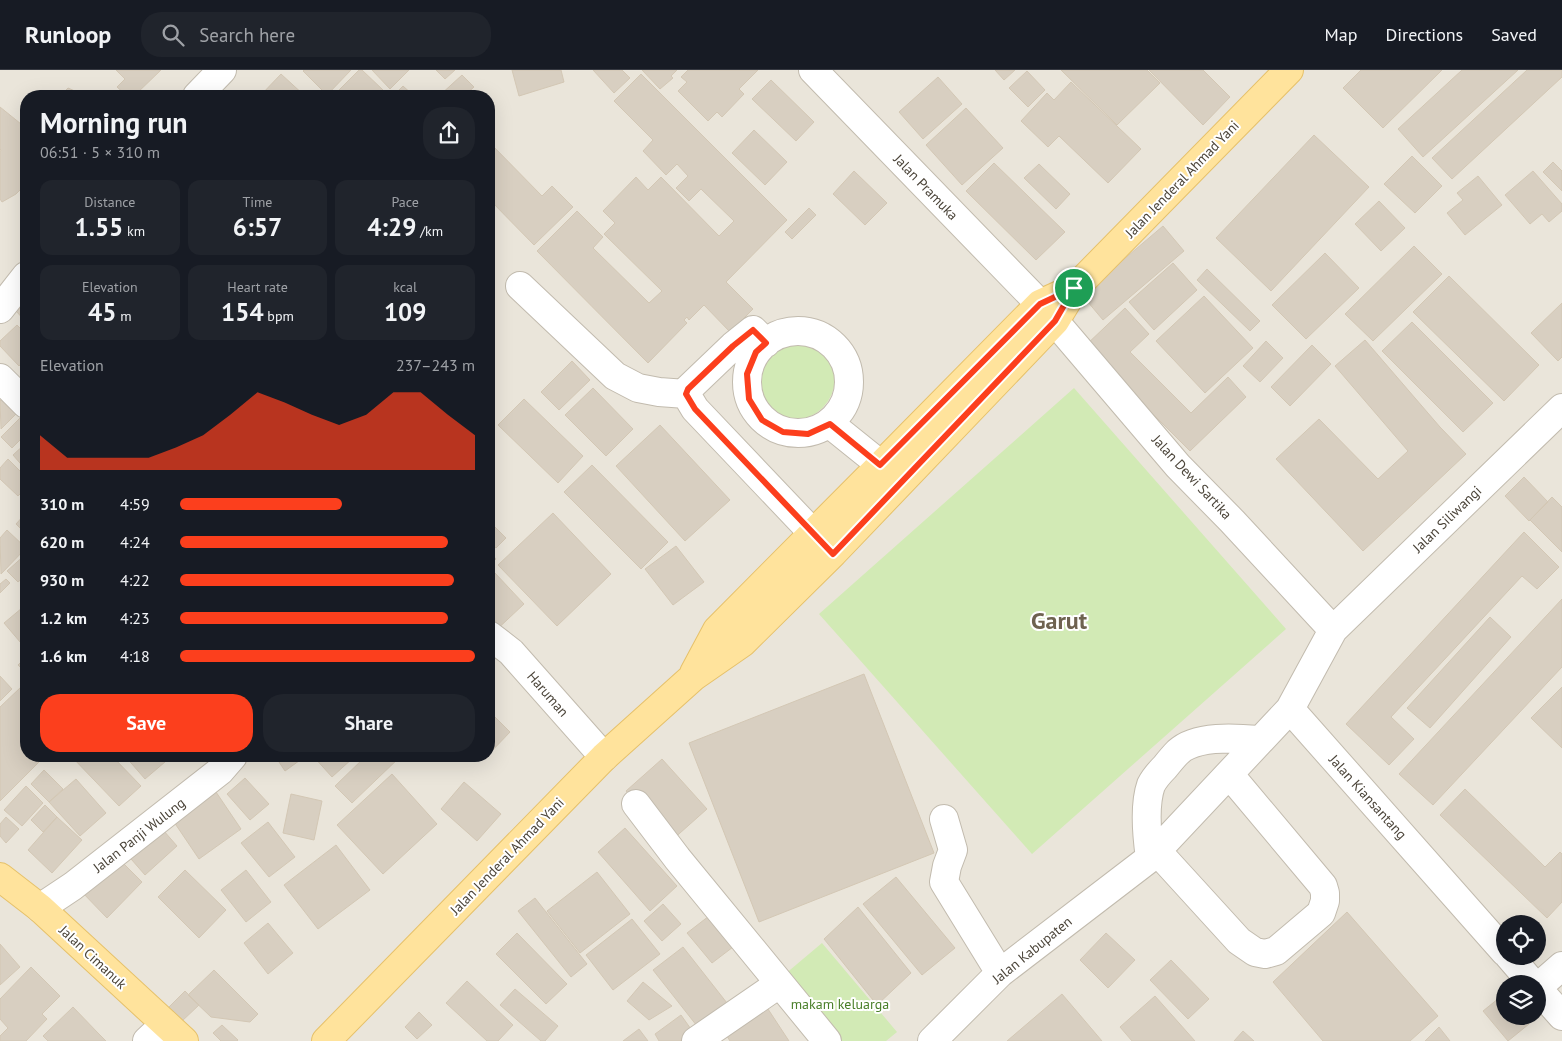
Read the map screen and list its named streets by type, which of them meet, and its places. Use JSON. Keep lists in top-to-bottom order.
{
  "streets": {
    "main road": ["Jalan Jenderal Ahmad Yani", "Jalan Cimanuk"],
    "street": [
      "Jalan Pramuka",
      "Jalan Dewi Sartika",
      "Jalan Siliwangi",
      "Haruman",
      "Jalan Kiansantang",
      "Jalan Panji Wulung",
      "Jalan Kabupaten"
    ]
  },
  "crossings": [
    ["Jalan Jenderal Ahmad Yani", "Jalan Pramuka"],
    ["Jalan Jenderal Ahmad Yani", "Jalan Dewi Sartika"],
    ["Jalan Jenderal Ahmad Yani", "Haruman"],
    ["Jalan Pramuka", "Jalan Dewi Sartika"],
    ["Jalan Dewi Sartika", "Jalan Siliwangi"],
    ["Jalan Kiansantang", "Jalan Kabupaten"],
    ["Jalan Panji Wulung", "Jalan Cimanuk"]
  ],
  "districts": ["Garut"],
  "parks": ["makam keluarga"],
  "page": {
    "header": "Runloop",
    "search": "Search here",
    "nav": ["Map", "Directions", "Saved"],
    "heading": ["Morning run", "06:51 · 5 × 310 m"],
    "stats": [
      ["Distance", "1.55 km"],
      ["Time", "6:57"],
      ["Pace", "4:29 /km"],
      ["Elevation", "45 m"],
      ["Heart rate", "154 bpm"],
      ["kcal", "109"]
    ],
    "chart": ["Elevation", "237–243 m"],
    "list": [
      {
        "name": "310 m",
        "note": "4:59"
      },
      {
        "name": "620 m",
        "note": "4:24"
      },
      {
        "name": "930 m",
        "note": "4:22"
      },
      {
        "name": "1.2 km",
        "note": "4:23"
      },
      {
        "name": "1.6 km",
        "note": "4:18"
      }
    ],
    "buttons": ["Save", "Share"]
  }
}
